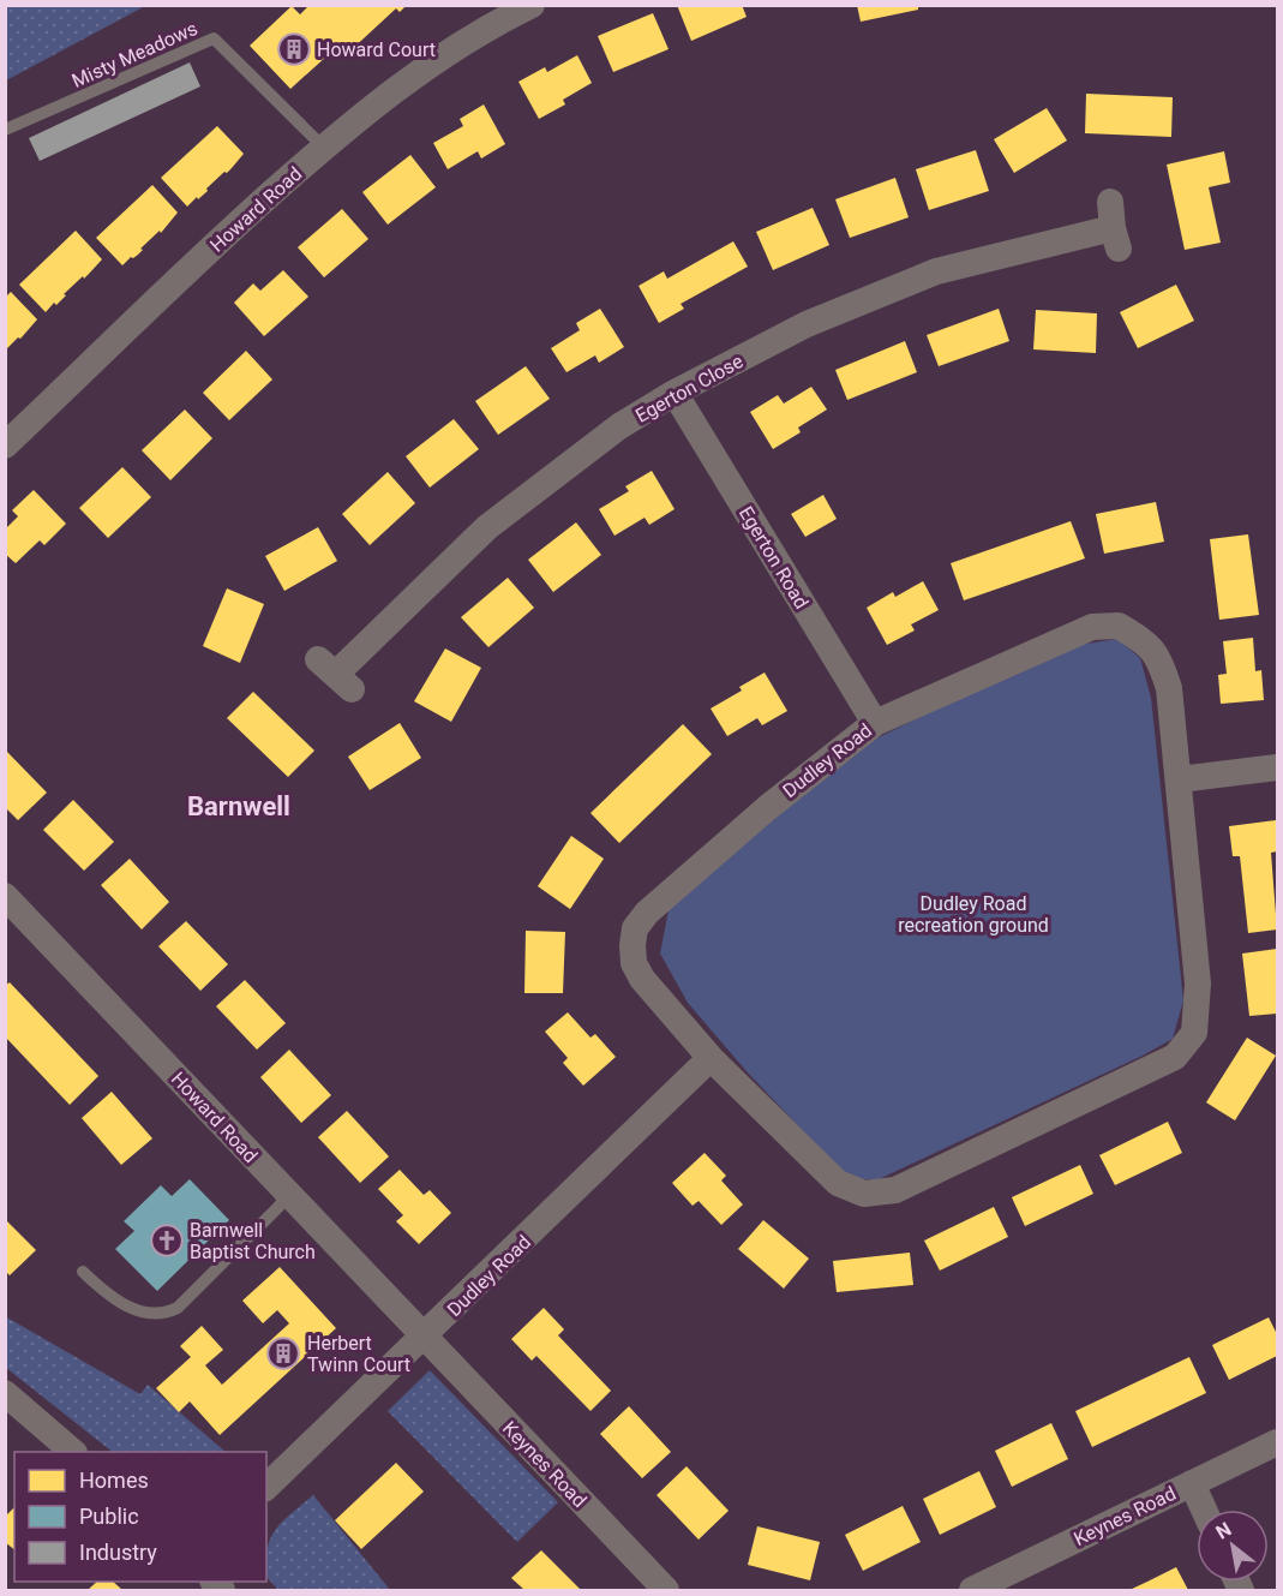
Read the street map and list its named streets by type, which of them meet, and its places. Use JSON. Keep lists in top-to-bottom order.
{
  "streets": {
    "street": [
      "Howard Road",
      "Egerton Close",
      "Egerton Road",
      "Dudley Road",
      "Keynes Road"
    ],
    "lane": ["Misty Meadows"]
  },
  "crossings": [
    ["Misty Meadows", "Howard Road"],
    ["Howard Road", "Dudley Road"],
    ["Howard Road", "Keynes Road"],
    ["Egerton Close", "Egerton Road"],
    ["Egerton Road", "Dudley Road"],
    ["Dudley Road", "Keynes Road"]
  ],
  "districts": ["Barnwell"],
  "parks": ["Dudley Road recreation ground"],
  "places": {
    "building": ["Howard Court", "Herbert Twinn Court"],
    "church": ["Barnwell Baptist Church"]
  },
  "legend": ["Homes", "Public", "Industry"],
  "north": "top left"
}
